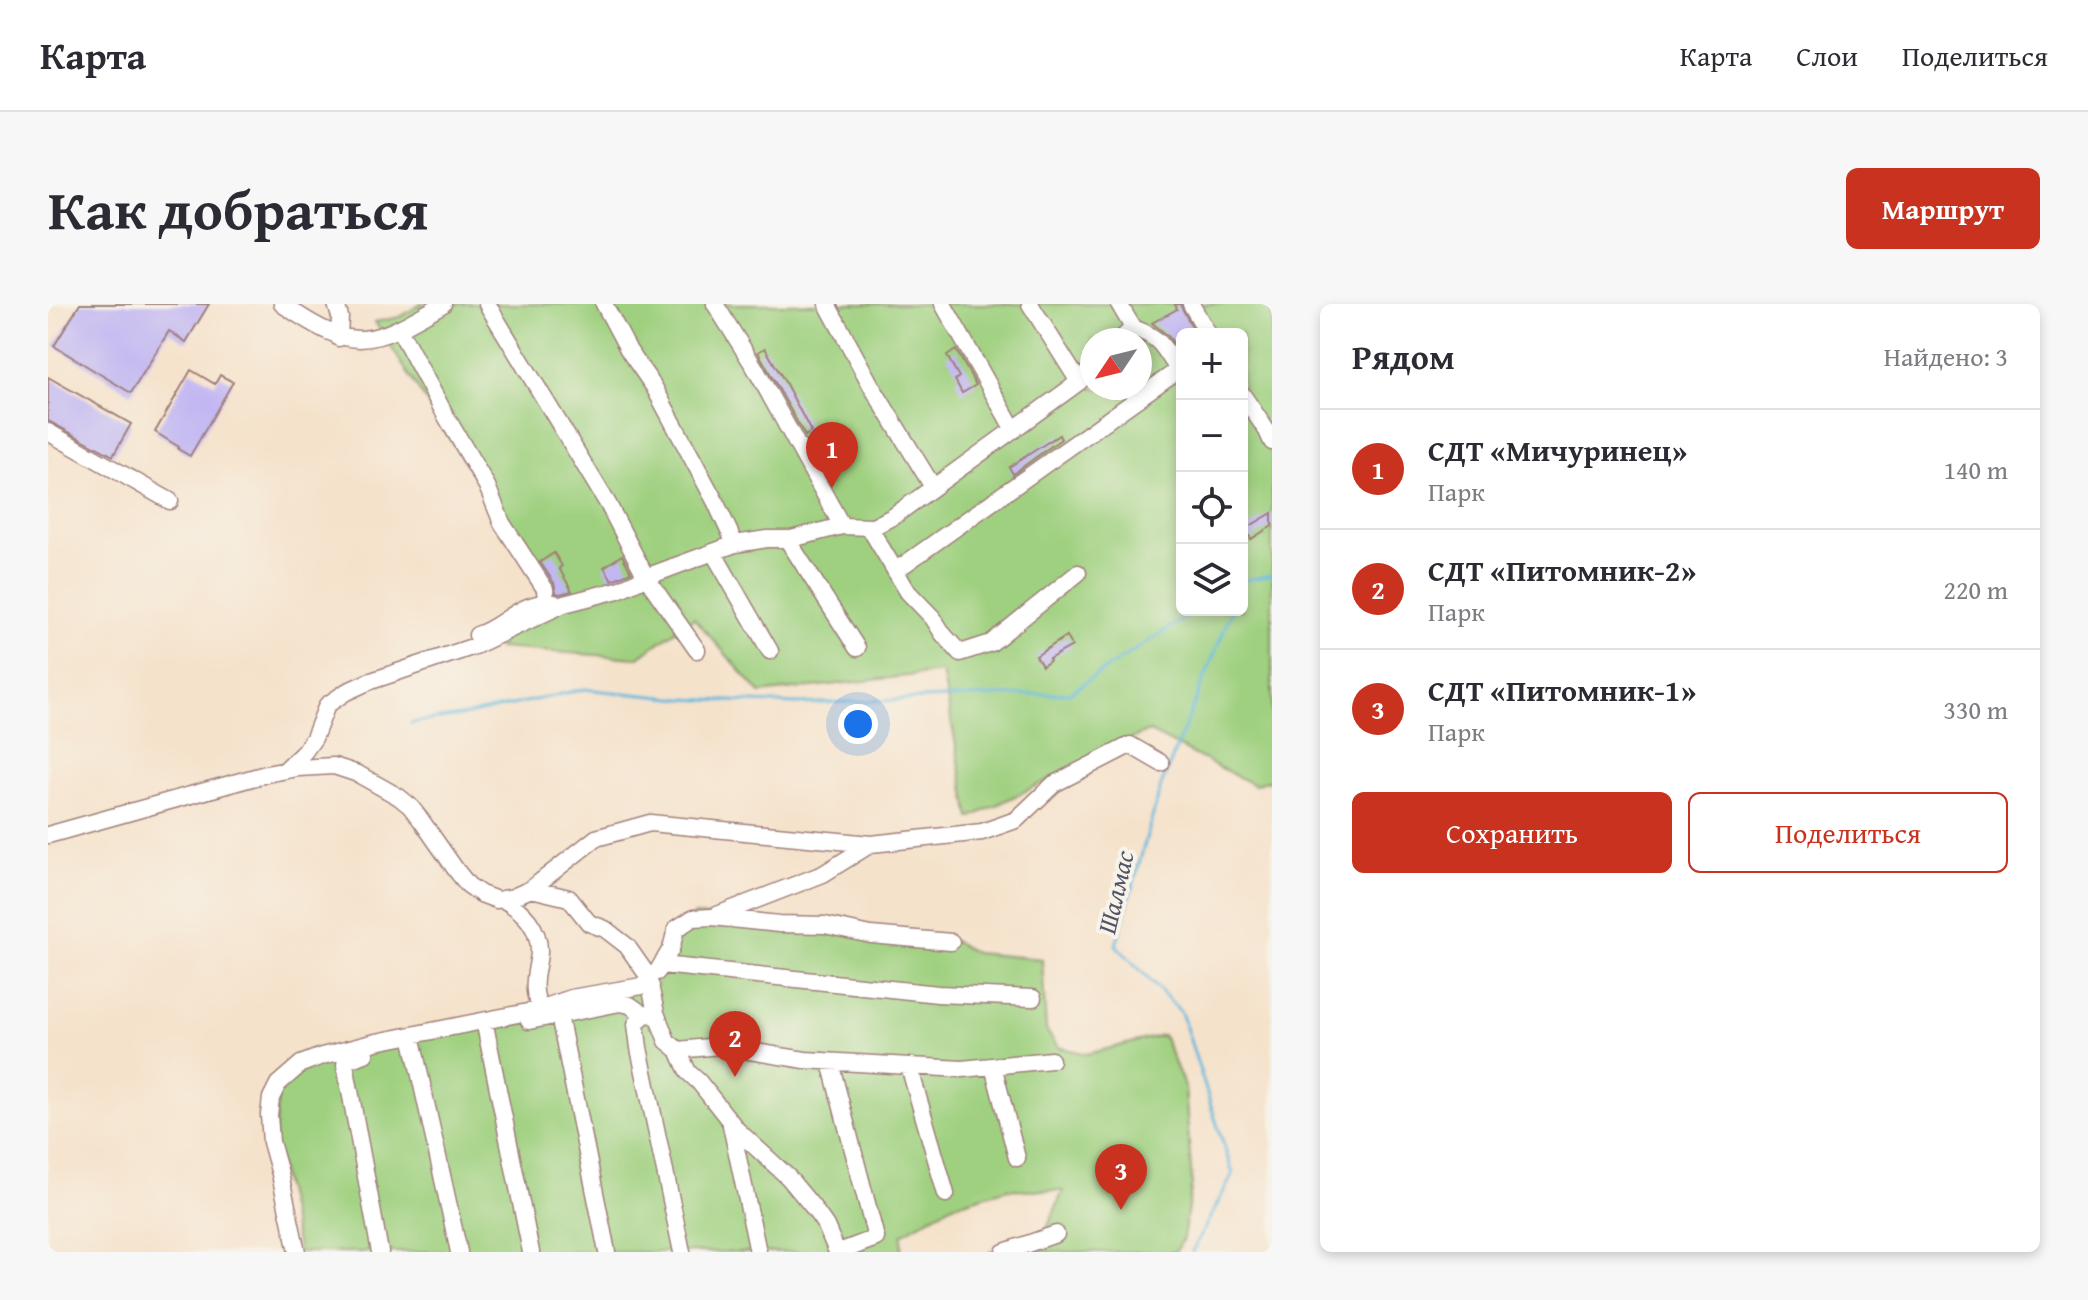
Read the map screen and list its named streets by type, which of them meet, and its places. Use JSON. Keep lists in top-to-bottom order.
{
  "water": ["Шалмас"],
  "north": "bottom left",
  "page": {
    "header": "Карта",
    "nav": ["Карта", "Слои", "Поделиться"],
    "title": "Как добраться",
    "buttons": [
      "Маршрут",
      ["Сохранить", "Поделиться"]
    ],
    "heading": ["Рядом", "Найдено: 3"],
    "map_buttons": ["+", "−"],
    "list": [
      {
        "mark": "1",
        "name": "СДТ «Мичуринец»",
        "note": "Парк",
        "value": "140 m"
      },
      {
        "mark": "2",
        "name": "СДТ «Питомник-2»",
        "note": "Парк",
        "value": "220 m"
      },
      {
        "mark": "3",
        "name": "СДТ «Питомник-1»",
        "note": "Парк",
        "value": "330 m"
      }
    ],
    "pins": ["1", "2", "3"]
  }
}
